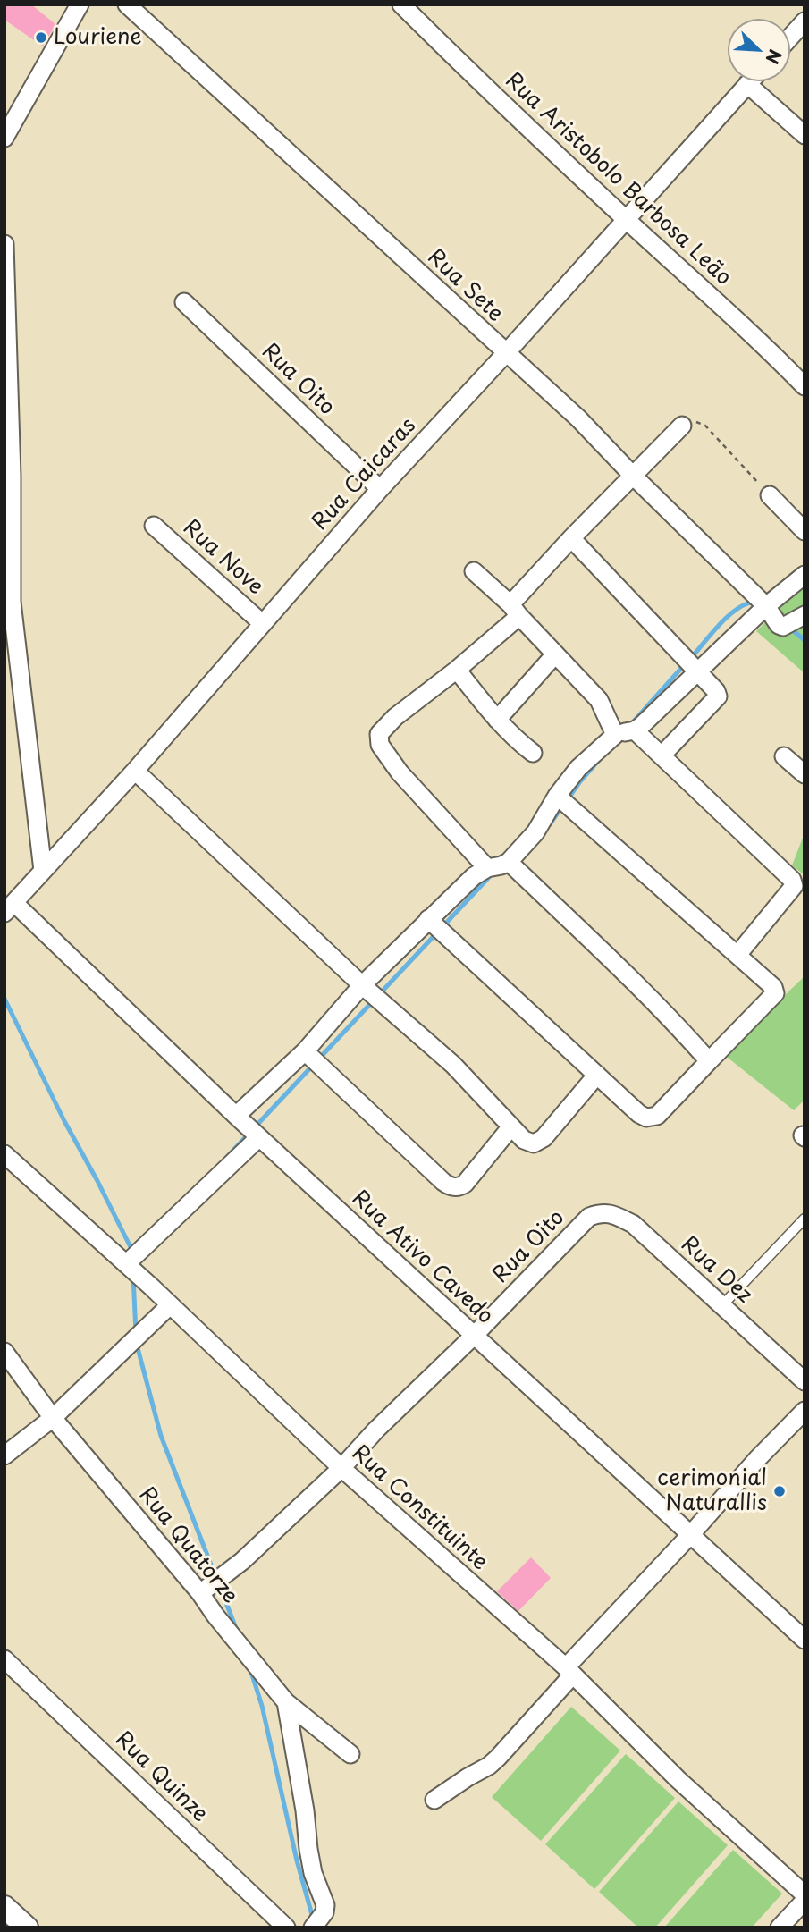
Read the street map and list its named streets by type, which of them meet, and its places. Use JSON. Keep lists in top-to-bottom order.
{
  "streets": {
    "street": [
      "Rua Aristobolo Barbosa Leão",
      "Rua Sete",
      "Rua Oito",
      "Rua Caicaras",
      "Rua Nove",
      "Rua Ativo Cavedo",
      "Rua Dez",
      "Rua Constituinte",
      "Rua Quatorze",
      "Rua Quinze"
    ]
  },
  "crossings": [
    ["Rua Aristobolo Barbosa Leão", "Rua Caicaras"],
    ["Rua Sete", "Rua Caicaras"],
    ["Rua Oito", "Rua Caicaras"],
    ["Rua Oito", "Rua Ativo Cavedo"],
    ["Rua Oito", "Rua Dez"],
    ["Rua Oito", "Rua Constituinte"],
    ["Rua Oito", "Rua Quatorze"],
    ["Rua Caicaras", "Rua Nove"],
    ["Rua Caicaras", "Rua Ativo Cavedo"]
  ],
  "places": ["Louriene", "cerimonial Naturallis"],
  "north": "bottom right"
}
